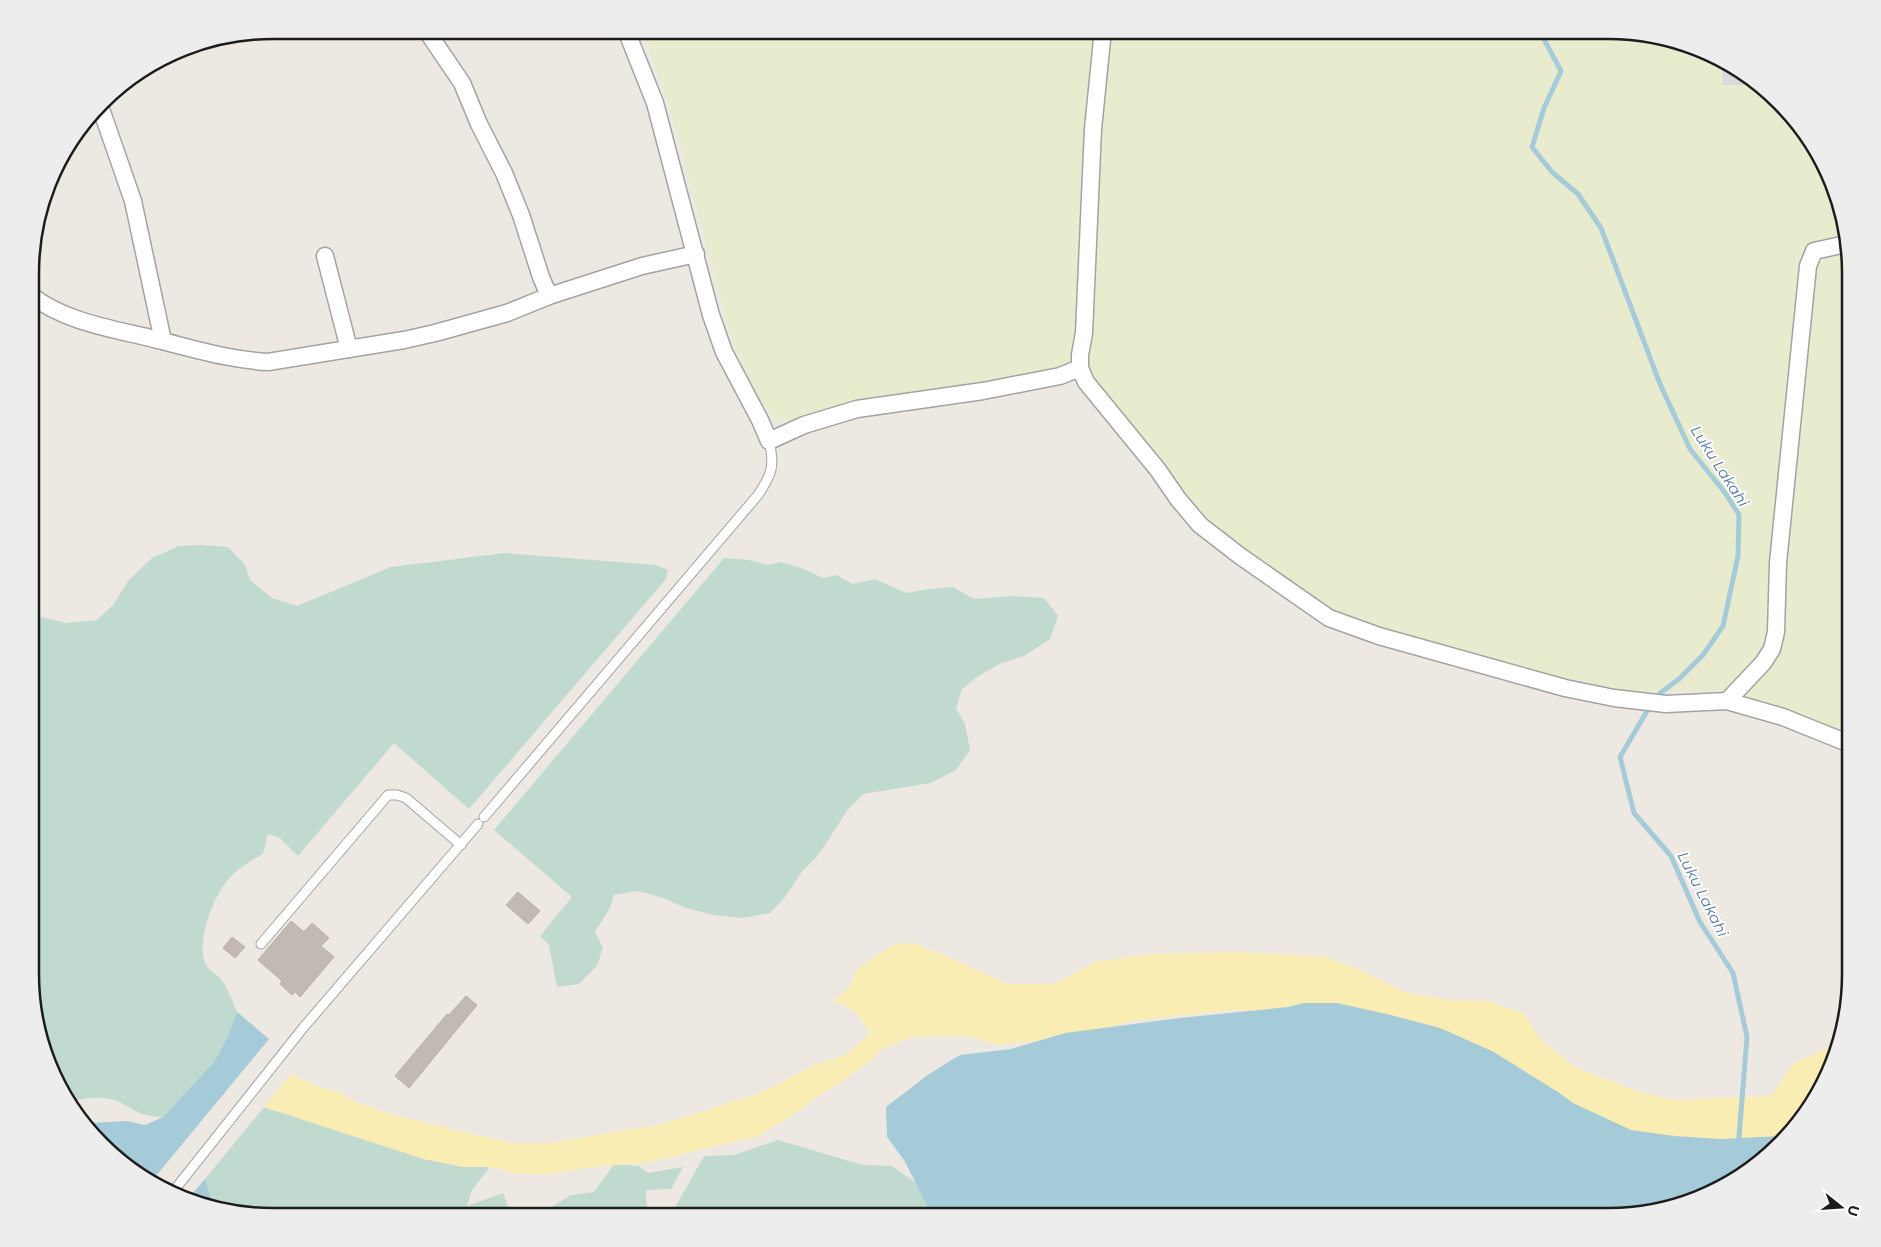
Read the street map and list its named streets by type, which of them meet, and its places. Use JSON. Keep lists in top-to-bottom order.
{
  "water": ["Luku Lakahi"],
  "north": "right"
}
